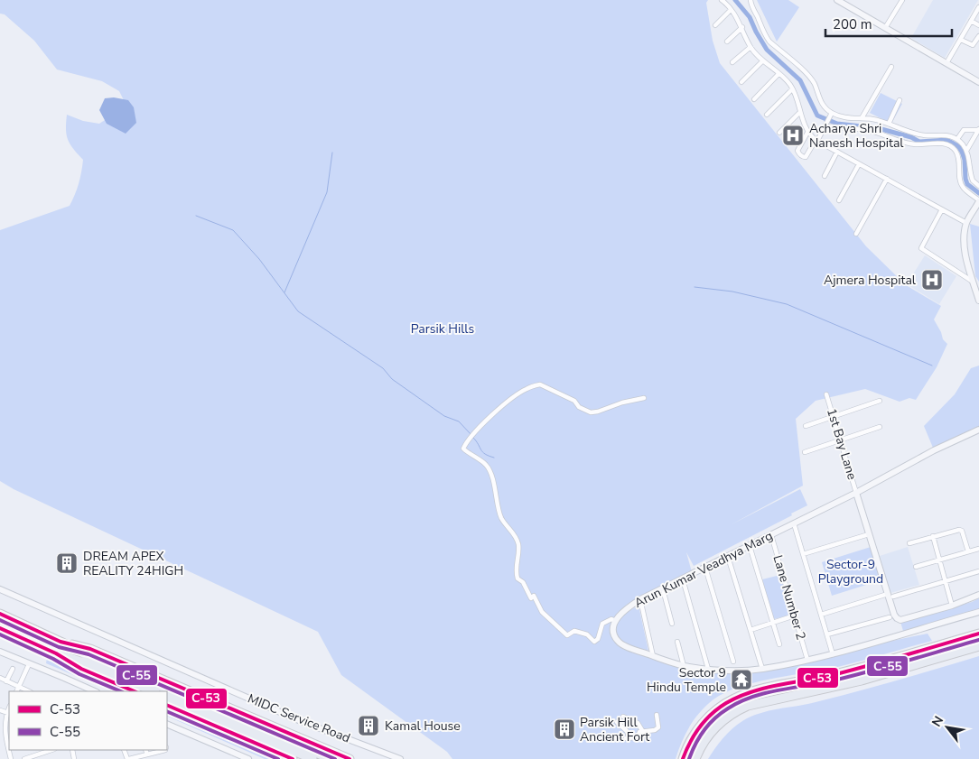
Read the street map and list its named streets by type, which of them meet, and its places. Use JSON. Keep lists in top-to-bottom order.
{
  "streets": {
    "street": [
      "1st Bay Lane",
      "Arun Kumar Veadhya Marg",
      "Lane Number 2",
      "MIDC Service Road"
    ]
  },
  "crossings": [
    ["1st Bay Lane", "Arun Kumar Veadhya Marg"],
    ["Arun Kumar Veadhya Marg", "Lane Number 2"]
  ],
  "parks": ["Parsik Hills", "Sector-9 Playground"],
  "places": {
    "hospital": ["Acharya Shri Nanesh Hospital", "Ajmera Hospital"],
    "building": ["DREAM APEX REALITY 24HIGH", "Kamal House", "Parsik Hill Ancient Fort"],
    "temple": ["Sector 9 Hindu Temple"]
  },
  "lines": ["transit line C-53", "transit line C-55"],
  "legend": ["C-53", "C-55"],
  "scale_bar": "200 m",
  "north": "top left"
}
